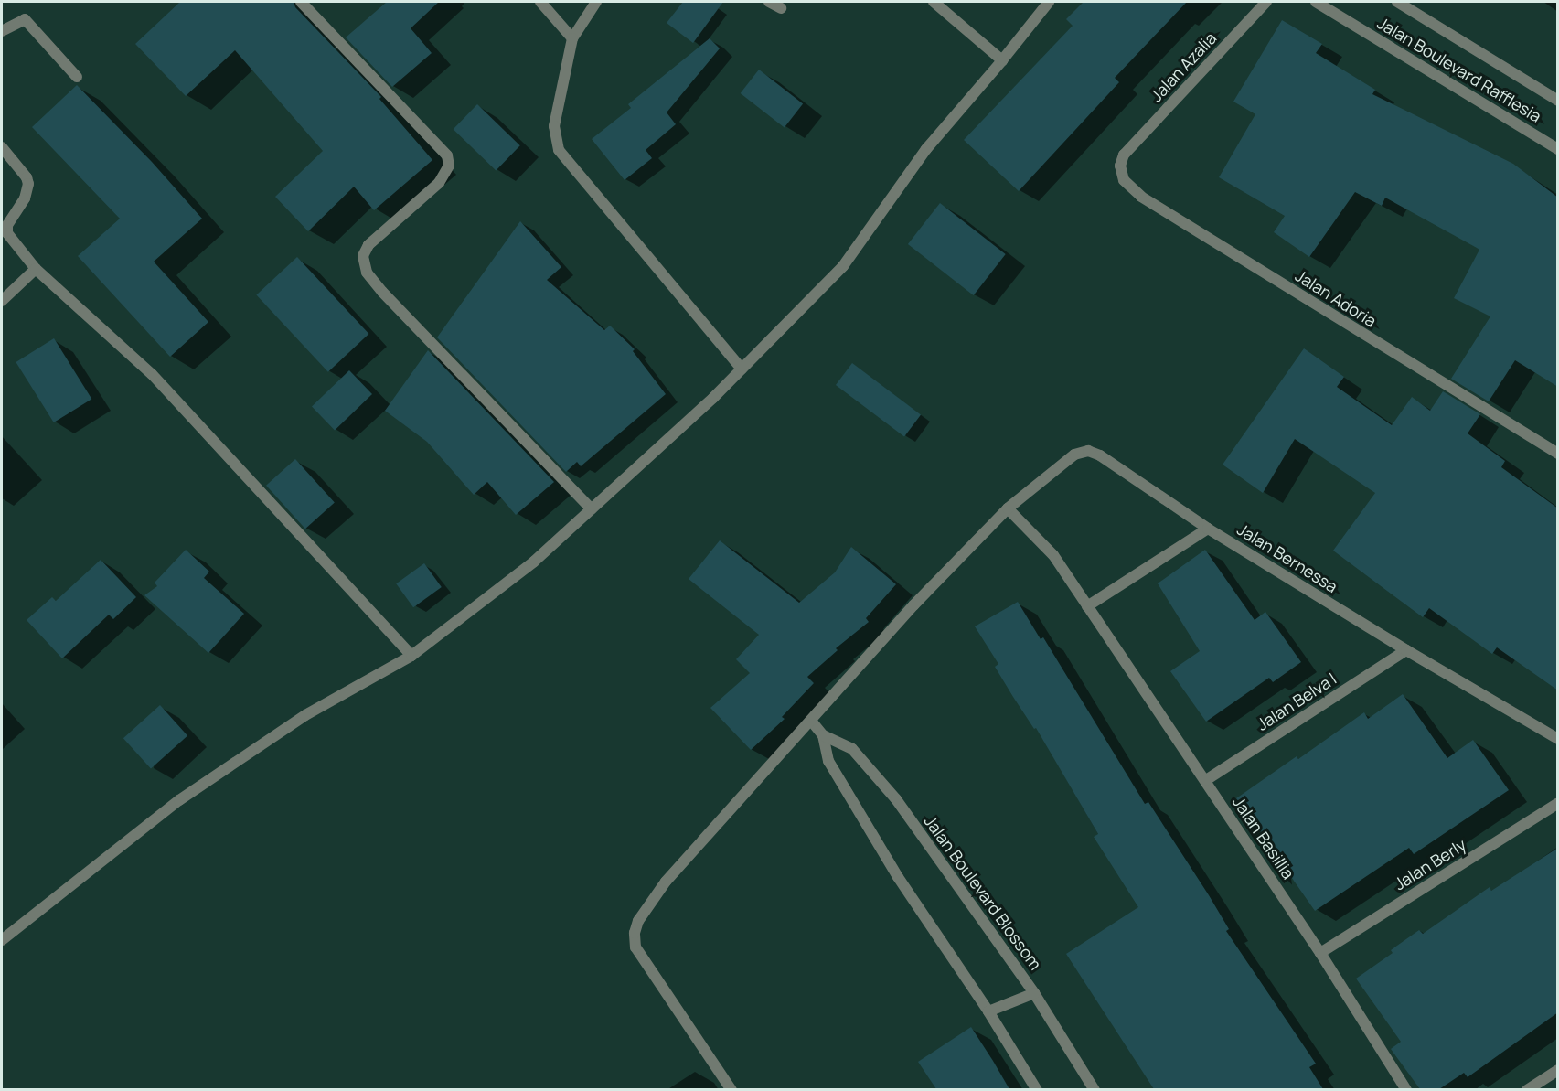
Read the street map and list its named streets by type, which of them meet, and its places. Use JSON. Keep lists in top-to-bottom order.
{
  "streets": {
    "street": [
      "Jalan Azalia",
      "Jalan Boulevard Rafflesia",
      "Jalan Adoria",
      "Jalan Bernessa",
      "Jalan Belva I",
      "Jalan Basillia",
      "Jalan Berly",
      "Jalan Boulevard Blossom"
    ]
  },
  "crossings": [
    ["Jalan Azalia", "Jalan Adoria"],
    ["Jalan Bernessa", "Jalan Belva I"],
    ["Jalan Bernessa", "Jalan Basillia"],
    ["Jalan Bernessa", "Jalan Boulevard Blossom"],
    ["Jalan Belva I", "Jalan Basillia"],
    ["Jalan Basillia", "Jalan Berly"]
  ]
}
